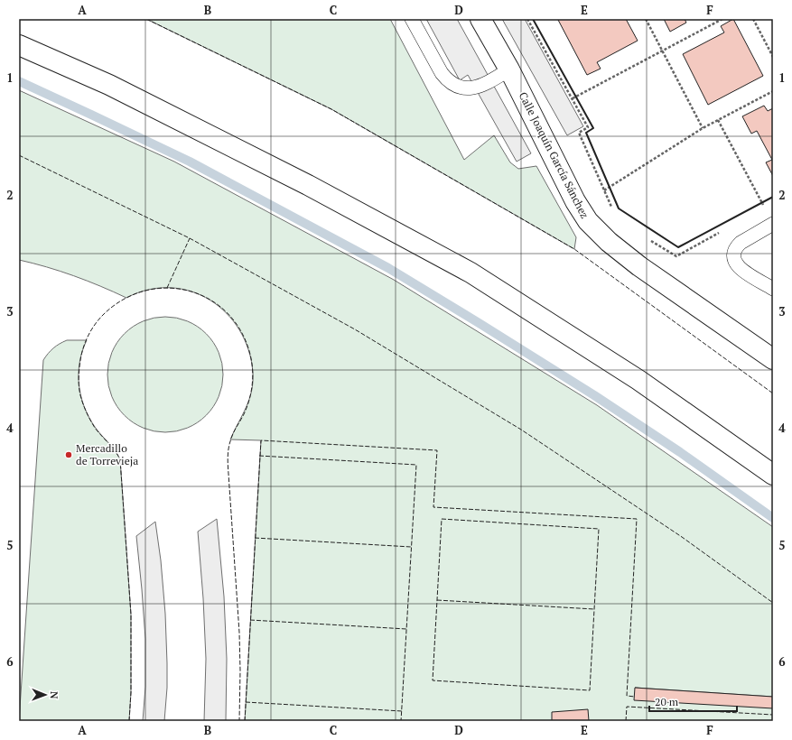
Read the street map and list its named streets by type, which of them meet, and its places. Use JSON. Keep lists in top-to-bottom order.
{
  "streets": {
    "main road": ["Calle Joaquín García Sánchez"]
  },
  "places": ["Mercadillo de Torrevieja"],
  "scale_bar": "20 m",
  "north": "right",
  "grid": {
    "columns": [
      "A",
      "B",
      "C",
      "D",
      "E",
      "F"
    ],
    "rows": [
      "1",
      "2",
      "3",
      "4",
      "5",
      "6"
    ]
  }
}
